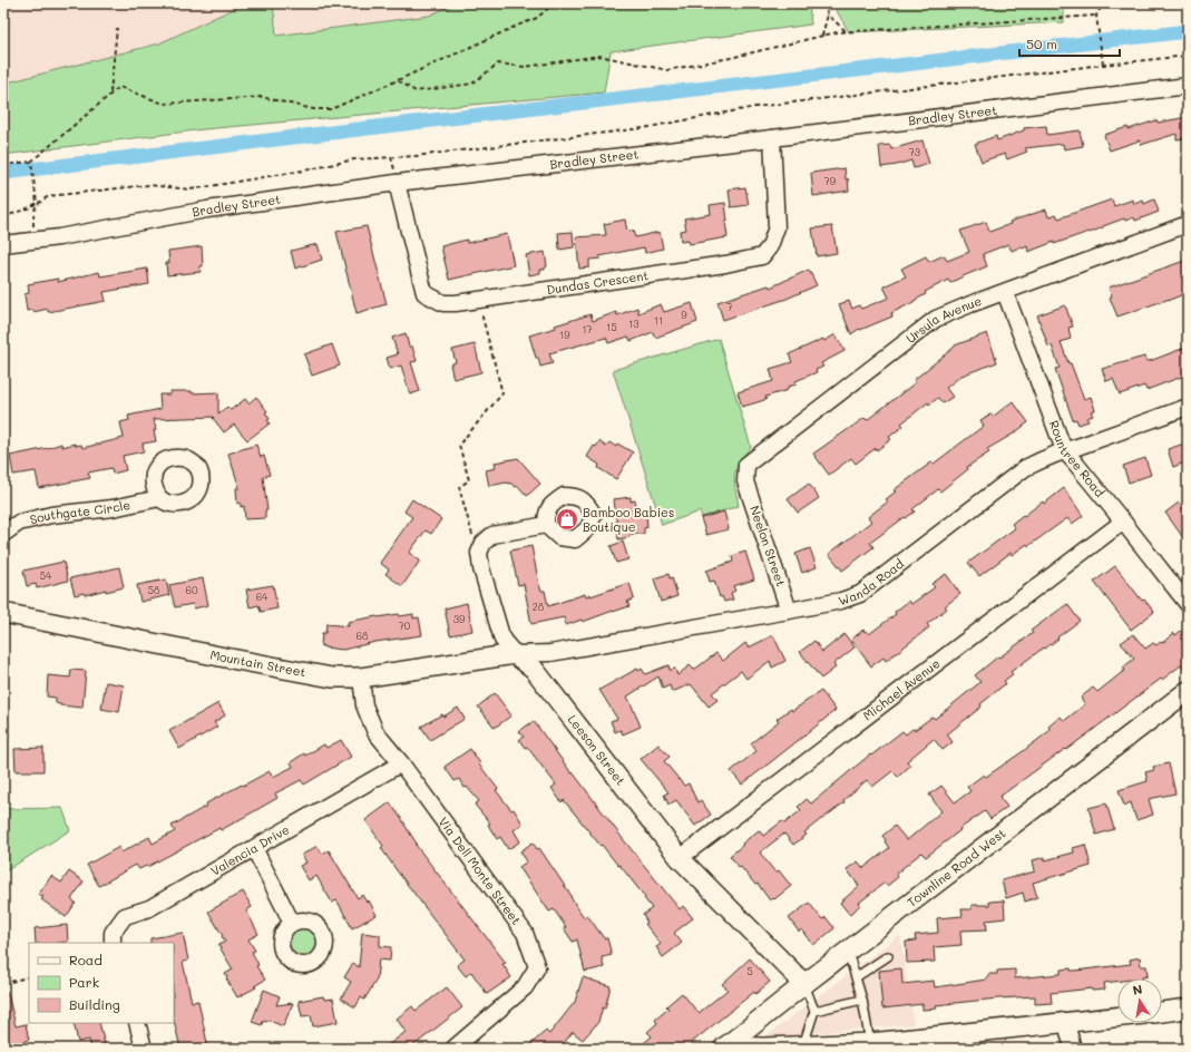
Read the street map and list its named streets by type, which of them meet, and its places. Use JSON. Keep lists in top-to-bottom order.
{
  "streets": {
    "street": [
      "Bradley Street",
      "Dundas Crescent",
      "Ursula Avenue",
      "Rountree Road",
      "Southgate Circle",
      "Neelon Street",
      "Wanda Road",
      "Mountain Street",
      "Michael Avenue",
      "Leeson Street",
      "Valencia Drive",
      "Townline Road West",
      "Via Dell Monte Street"
    ]
  },
  "crossings": [
    ["Bradley Street", "Dundas Crescent"],
    ["Ursula Avenue", "Rountree Road"],
    ["Ursula Avenue", "Neelon Street"],
    ["Rountree Road", "Wanda Road"],
    ["Rountree Road", "Michael Avenue"],
    ["Neelon Street", "Wanda Road"],
    ["Wanda Road", "Mountain Street"],
    ["Wanda Road", "Leeson Street"],
    ["Mountain Street", "Leeson Street"],
    ["Mountain Street", "Via Dell Monte Street"],
    ["Michael Avenue", "Leeson Street"],
    ["Leeson Street", "Townline Road West"],
    ["Valencia Drive", "Via Dell Monte Street"]
  ],
  "places": {
    "shop": ["Bamboo Babies Boutique"]
  },
  "house_numbers": [
    "73",
    "79",
    "7",
    "9",
    "11",
    "13",
    "15",
    "17",
    "19",
    "54",
    "58",
    "60",
    "64",
    "28",
    "39",
    "70",
    "68",
    "5"
  ],
  "legend": ["Road", "Park", "Building"],
  "scale_bar": "50 m",
  "north": "top"
}
